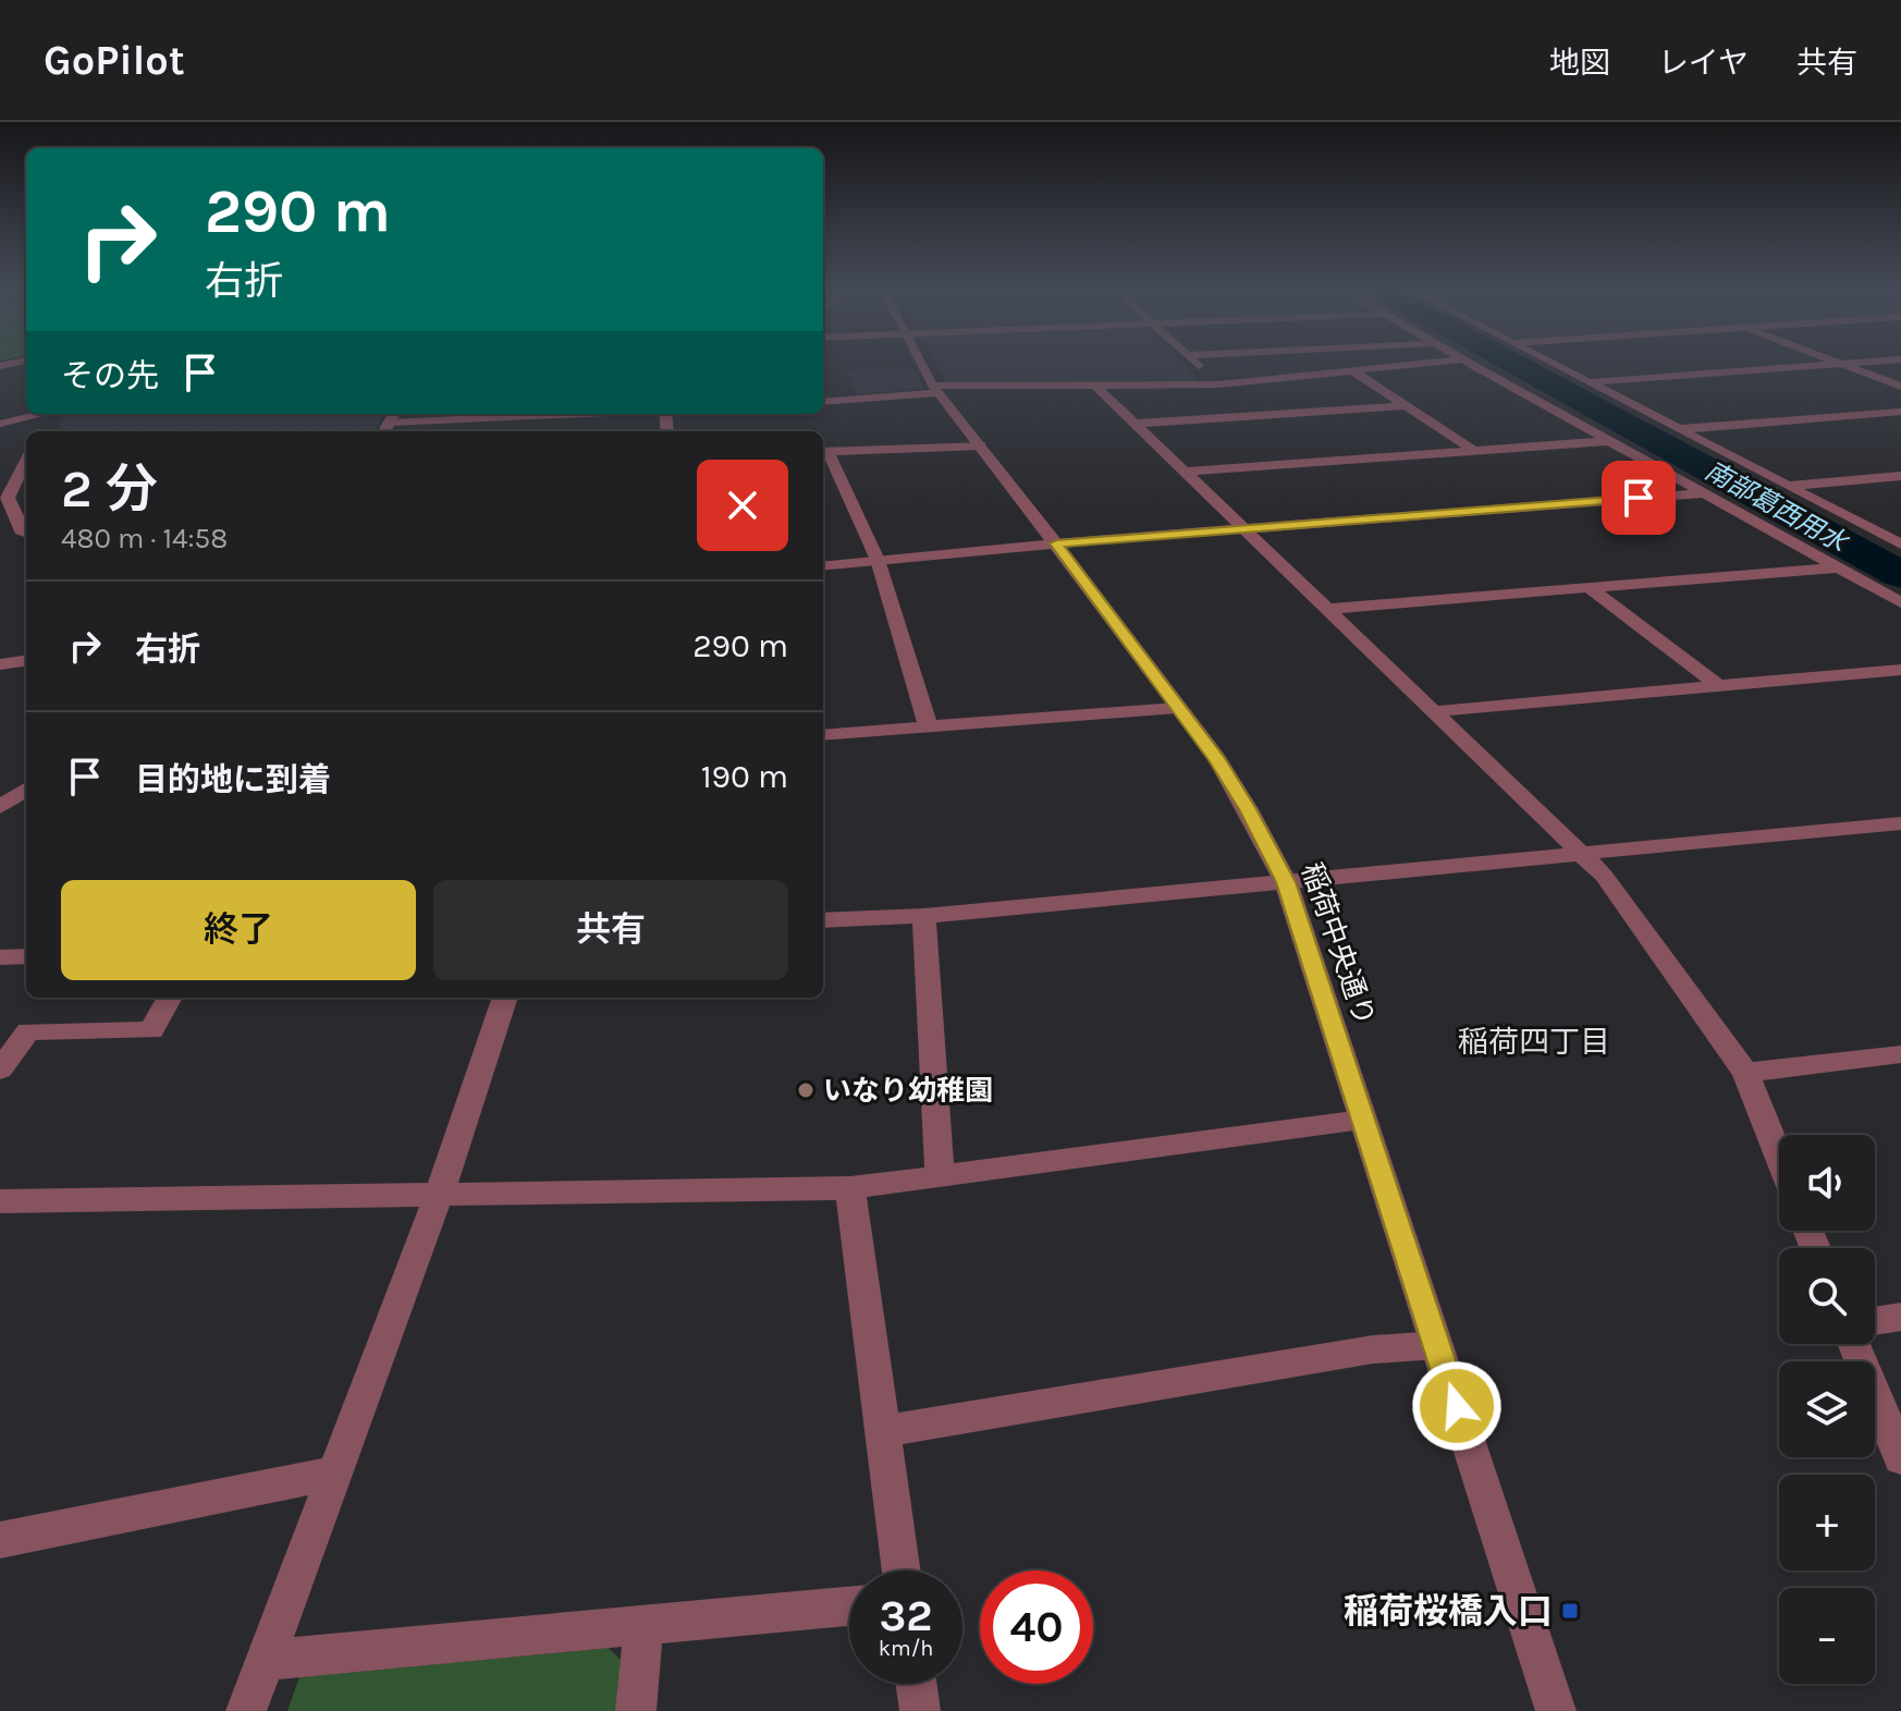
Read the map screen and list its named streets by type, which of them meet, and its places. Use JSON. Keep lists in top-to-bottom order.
{
  "streets": {
    "street": ["稲荷中央通り"]
  },
  "districts": ["稲荷四丁目"],
  "water": ["南部葛西用水"],
  "places": {
    "other": ["いなり幼稚園"],
    "transit": ["稲荷桜橋入口"]
  },
  "page": {
    "header": "GoPilot",
    "nav": ["地図", "レイヤ", "共有"],
    "turn": ["290 m", "右折"],
    "then": "その先",
    "heading": ["2 分", "480 m · 14:58"],
    "list": [
      {
        "name": "右折",
        "value": "290 m"
      },
      {
        "name": "目的地に到着",
        "value": "190 m"
      }
    ],
    "buttons": ["終了", "共有"],
    "map_buttons": ["+", "−"],
    "speed": "32 km/h",
    "limit": "40"
  }
}
